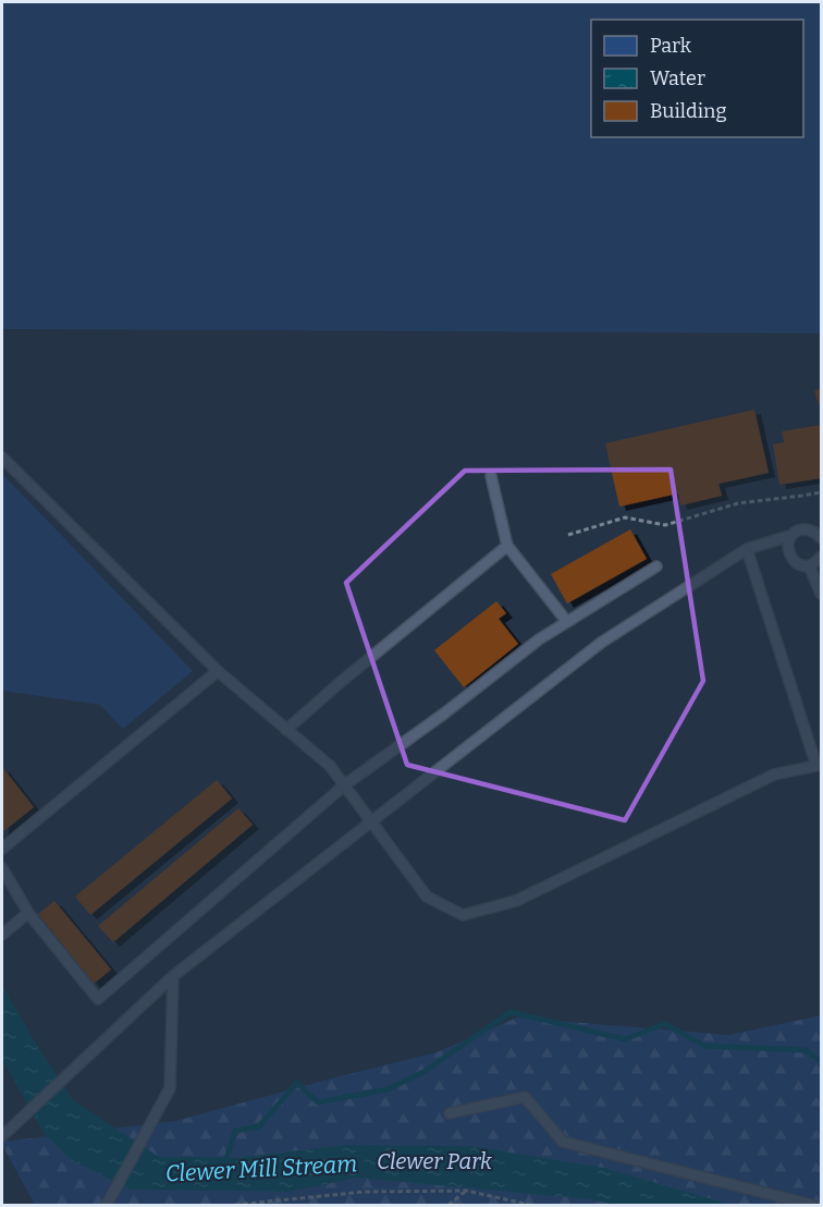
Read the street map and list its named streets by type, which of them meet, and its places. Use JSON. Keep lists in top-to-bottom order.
{
  "water": ["Clewer Mill Stream"],
  "parks": ["Clewer Park"],
  "legend": ["Park", "Water", "Building"]
}
